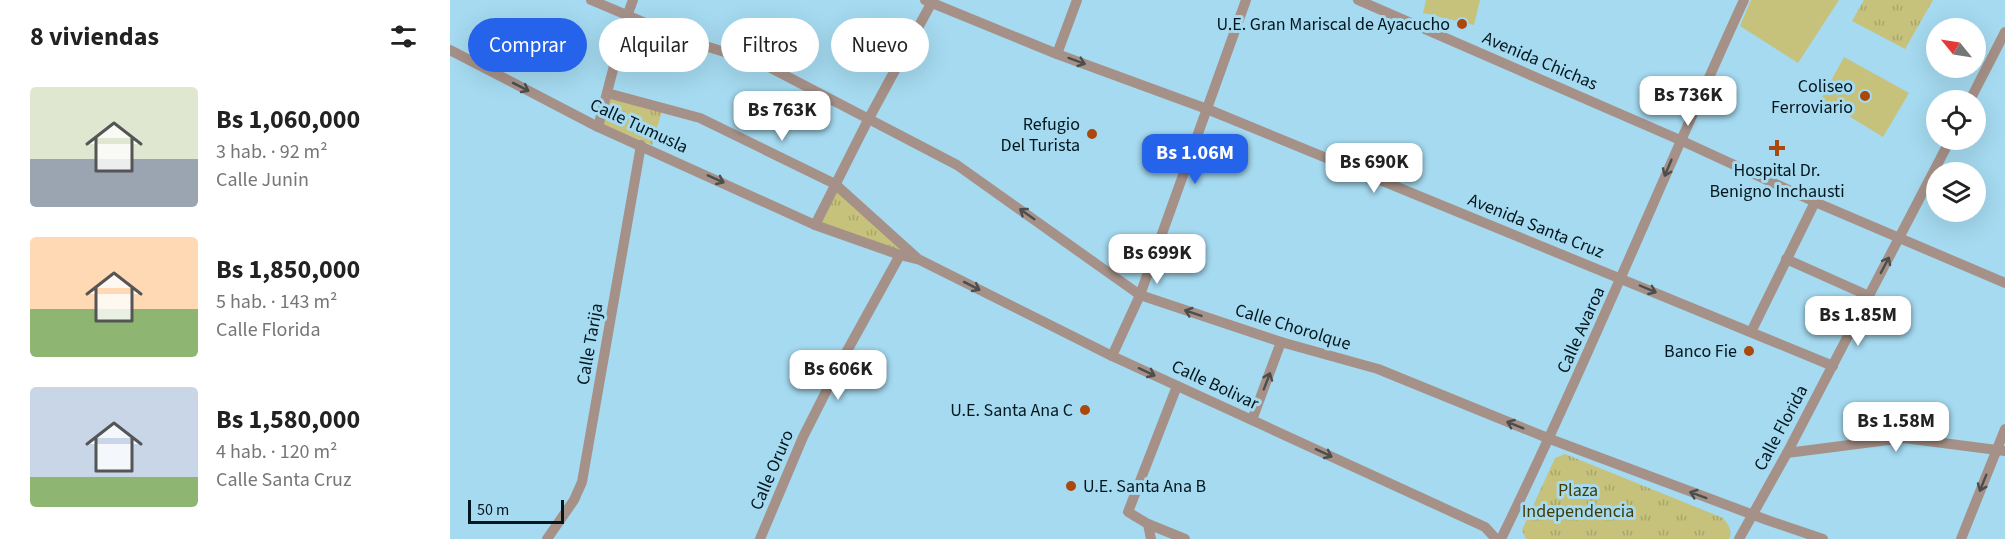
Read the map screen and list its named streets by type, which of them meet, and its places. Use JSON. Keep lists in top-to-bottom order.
{
  "streets": {
    "street": [
      "Avenida Chichas",
      "Calle Tumusla",
      "Avenida Santa Cruz",
      "Calle Chorolque",
      "Calle Avaroa",
      "Calle Tarija",
      "Calle Bolivar",
      "Calle Florida",
      "Calle Oruro"
    ]
  },
  "crossings": [
    ["Avenida Chichas", "Calle Avaroa"],
    ["Avenida Chichas", "Calle Florida"],
    ["Calle Tumusla", "Calle Tarija"],
    ["Calle Tumusla", "Calle Bolivar"],
    ["Calle Tumusla", "Calle Oruro"],
    ["Avenida Santa Cruz", "Calle Avaroa"],
    ["Avenida Santa Cruz", "Calle Florida"],
    ["Calle Chorolque", "Calle Avaroa"],
    ["Calle Chorolque", "Calle Florida"]
  ],
  "one_way": ["Calle Chorolque", "Calle Bolivar"],
  "parks": ["Plaza Independencia"],
  "places": {
    "other": [
      "U.E. Gran Mariscal de Ayacucho",
      "Coliseo Ferroviario",
      "Refugio Del Turista",
      "Banco Fie",
      "U.E. Santa Ana C",
      "U.E. Santa Ana B"
    ],
    "health": ["Hospital Dr. Benigno Inchausti"]
  },
  "scale_bar": "50 m",
  "north": "top left",
  "page": {
    "heading": "8 viviendas",
    "chip": [
      "Comprar",
      "Alquilar",
      "Filtros",
      "Nuevo"
    ],
    "list": [
      {
        "name": "Bs 1,060,000",
        "note": "3 hab. · 92 m² · Calle Junin"
      },
      {
        "name": "Bs 1,850,000",
        "note": "5 hab. · 143 m² · Calle Florida"
      },
      {
        "name": "Bs 1,580,000",
        "note": "4 hab. · 120 m² · Calle Santa Cruz"
      }
    ],
    "price": [
      "Bs 736K",
      "Bs 763K",
      "Bs 1.06M",
      "Bs 690K",
      "Bs 699K",
      "Bs 1.85M",
      "Bs 606K",
      "Bs 1.58M"
    ],
    "scale": "50 m"
  }
}
